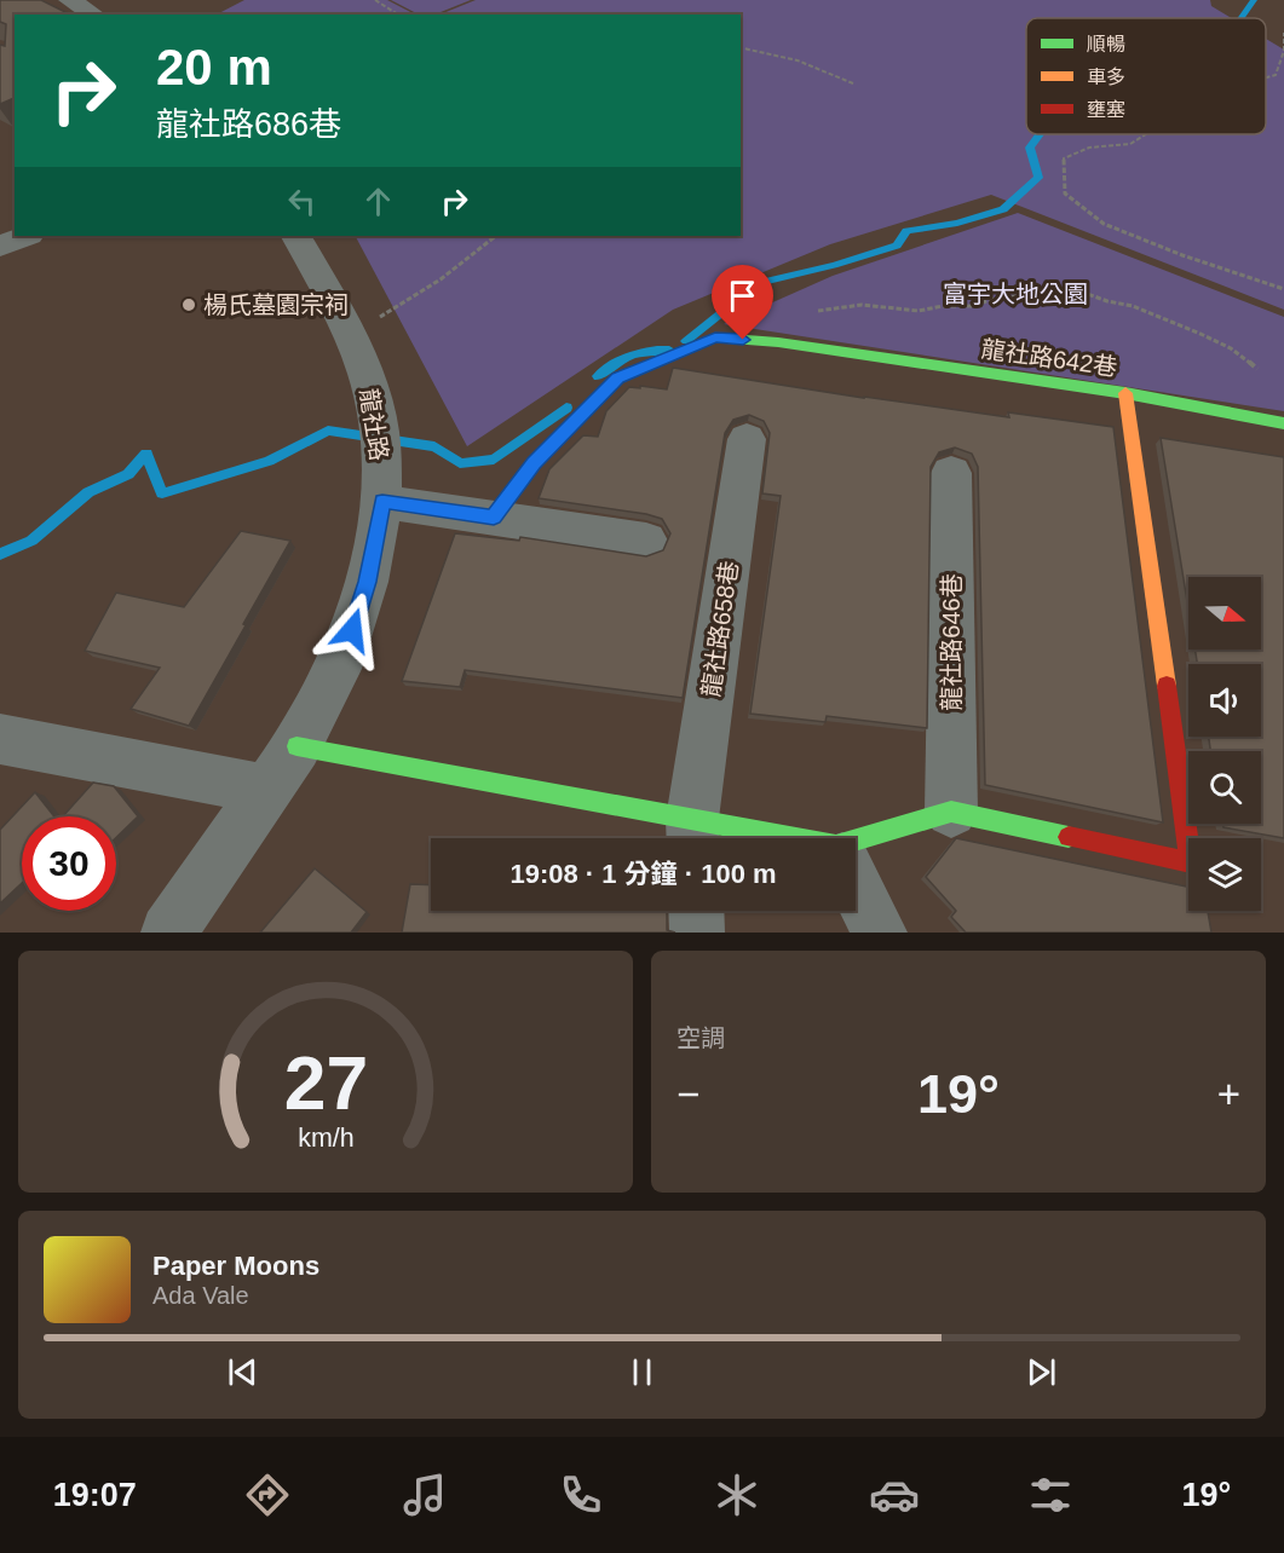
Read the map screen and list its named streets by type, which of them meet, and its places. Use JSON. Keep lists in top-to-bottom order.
{
  "streets": {
    "street": [
      "龍社路642巷",
      "龍社路",
      "龍社路658巷",
      "龍社路646巷"
    ]
  },
  "crossings": [
    ["龍社路642巷", "龍社路646巷"]
  ],
  "parks": ["富宇大地公園"],
  "places": ["楊氏墓園宗祠"],
  "legend": ["順暢", "車多", "壅塞"],
  "north": "right",
  "page": {
    "turn": ["20 m", "龍社路686巷"],
    "limit": "30",
    "trip": "19:08 · 1 分鐘 · 100 m",
    "tile": "空調",
    "heat": ["−", "19°", "+"],
    "song": ["Paper Moons", "Ada Vale"],
    "tabs": ["19:07", "19°"],
    "gauge": ["27", "km/h"]
  }
}
